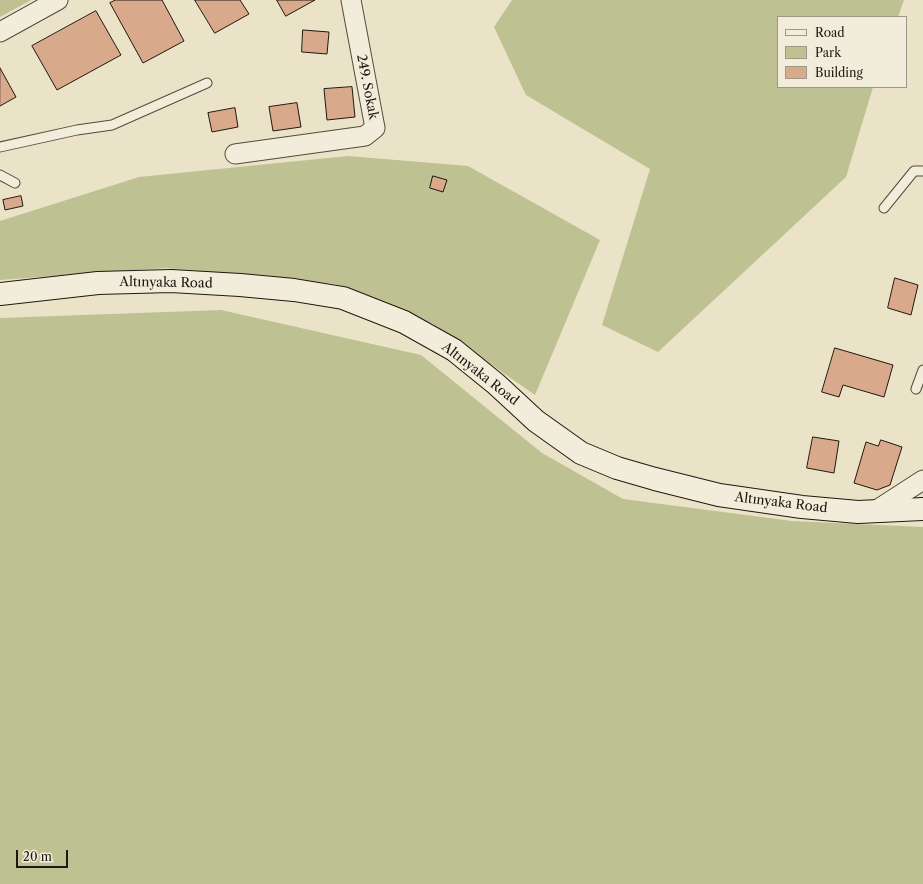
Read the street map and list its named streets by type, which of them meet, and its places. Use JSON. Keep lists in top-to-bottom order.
{
  "streets": {
    "main road": ["Altınyaka Road"],
    "street": ["249. Sokak"]
  },
  "legend": ["Road", "Park", "Building"],
  "scale_bar": "20 m"
}
